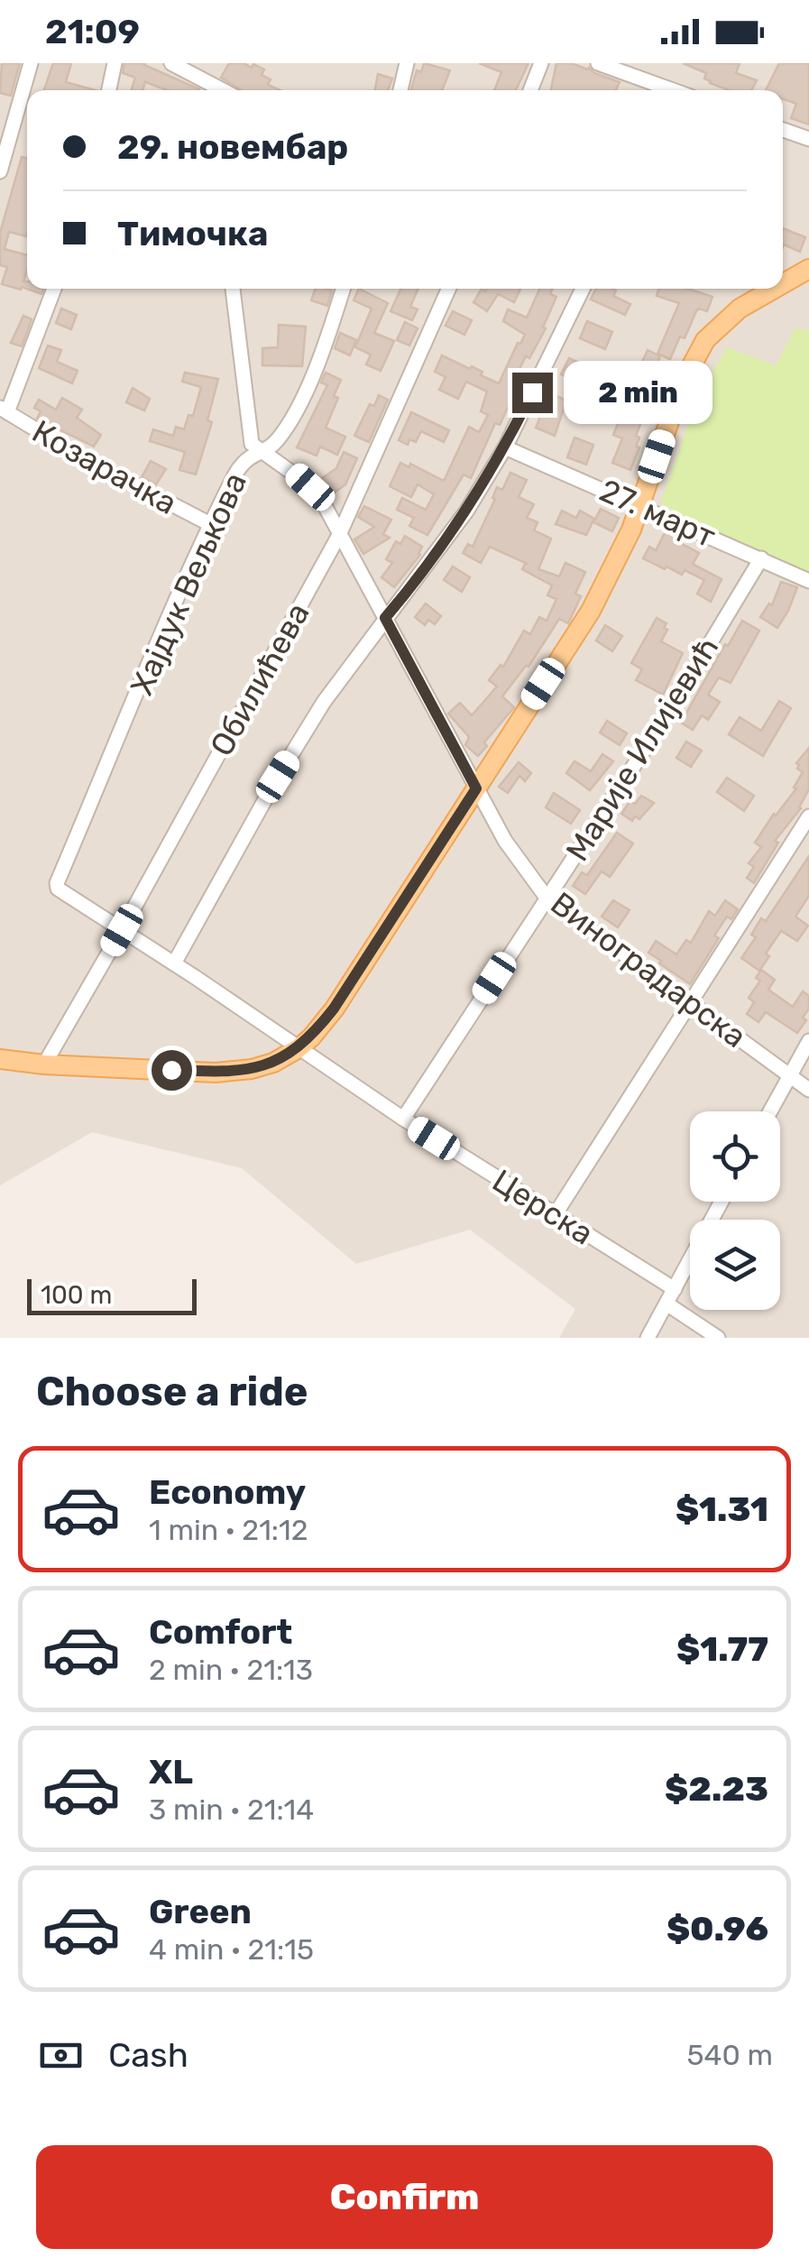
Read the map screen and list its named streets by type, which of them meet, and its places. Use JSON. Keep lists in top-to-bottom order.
{
  "streets": {
    "street": [
      "Козарачка",
      "27. март",
      "Хајдук Вељкова",
      "Обилићева",
      "Марије Илијевић",
      "Виноградарска",
      "Церска"
    ]
  },
  "crossings": [
    ["Козарачка", "Хајдук Вељкова"],
    ["27. март", "Марије Илијевић"],
    ["Хајдук Вељкова", "Виноградарска"],
    ["Хајдук Вељкова", "Церска"],
    ["Обилићева", "Виноградарска"],
    ["Обилићева", "Церска"],
    ["Марије Илијевић", "Виноградарска"],
    ["Марије Илијевић", "Церска"]
  ],
  "scale_bar": "100 m",
  "page": {
    "status": "21:09",
    "banner": ["29. новембар", "Тимочка"],
    "bubble": "2 min",
    "scale": "100 m",
    "heading": "Choose a ride",
    "list": [
      {
        "name": "Economy",
        "note": "1 min · 21:12",
        "value": "$1.31"
      },
      {
        "name": "Comfort",
        "note": "2 min · 21:13",
        "value": "$1.77"
      },
      {
        "name": "XL",
        "note": "3 min · 21:14",
        "value": "$2.23"
      },
      {
        "name": "Green",
        "note": "4 min · 21:15",
        "value": "$0.96"
      }
    ],
    "pay": ["Cash", "540 m"],
    "buttons": "Confirm"
  }
}
